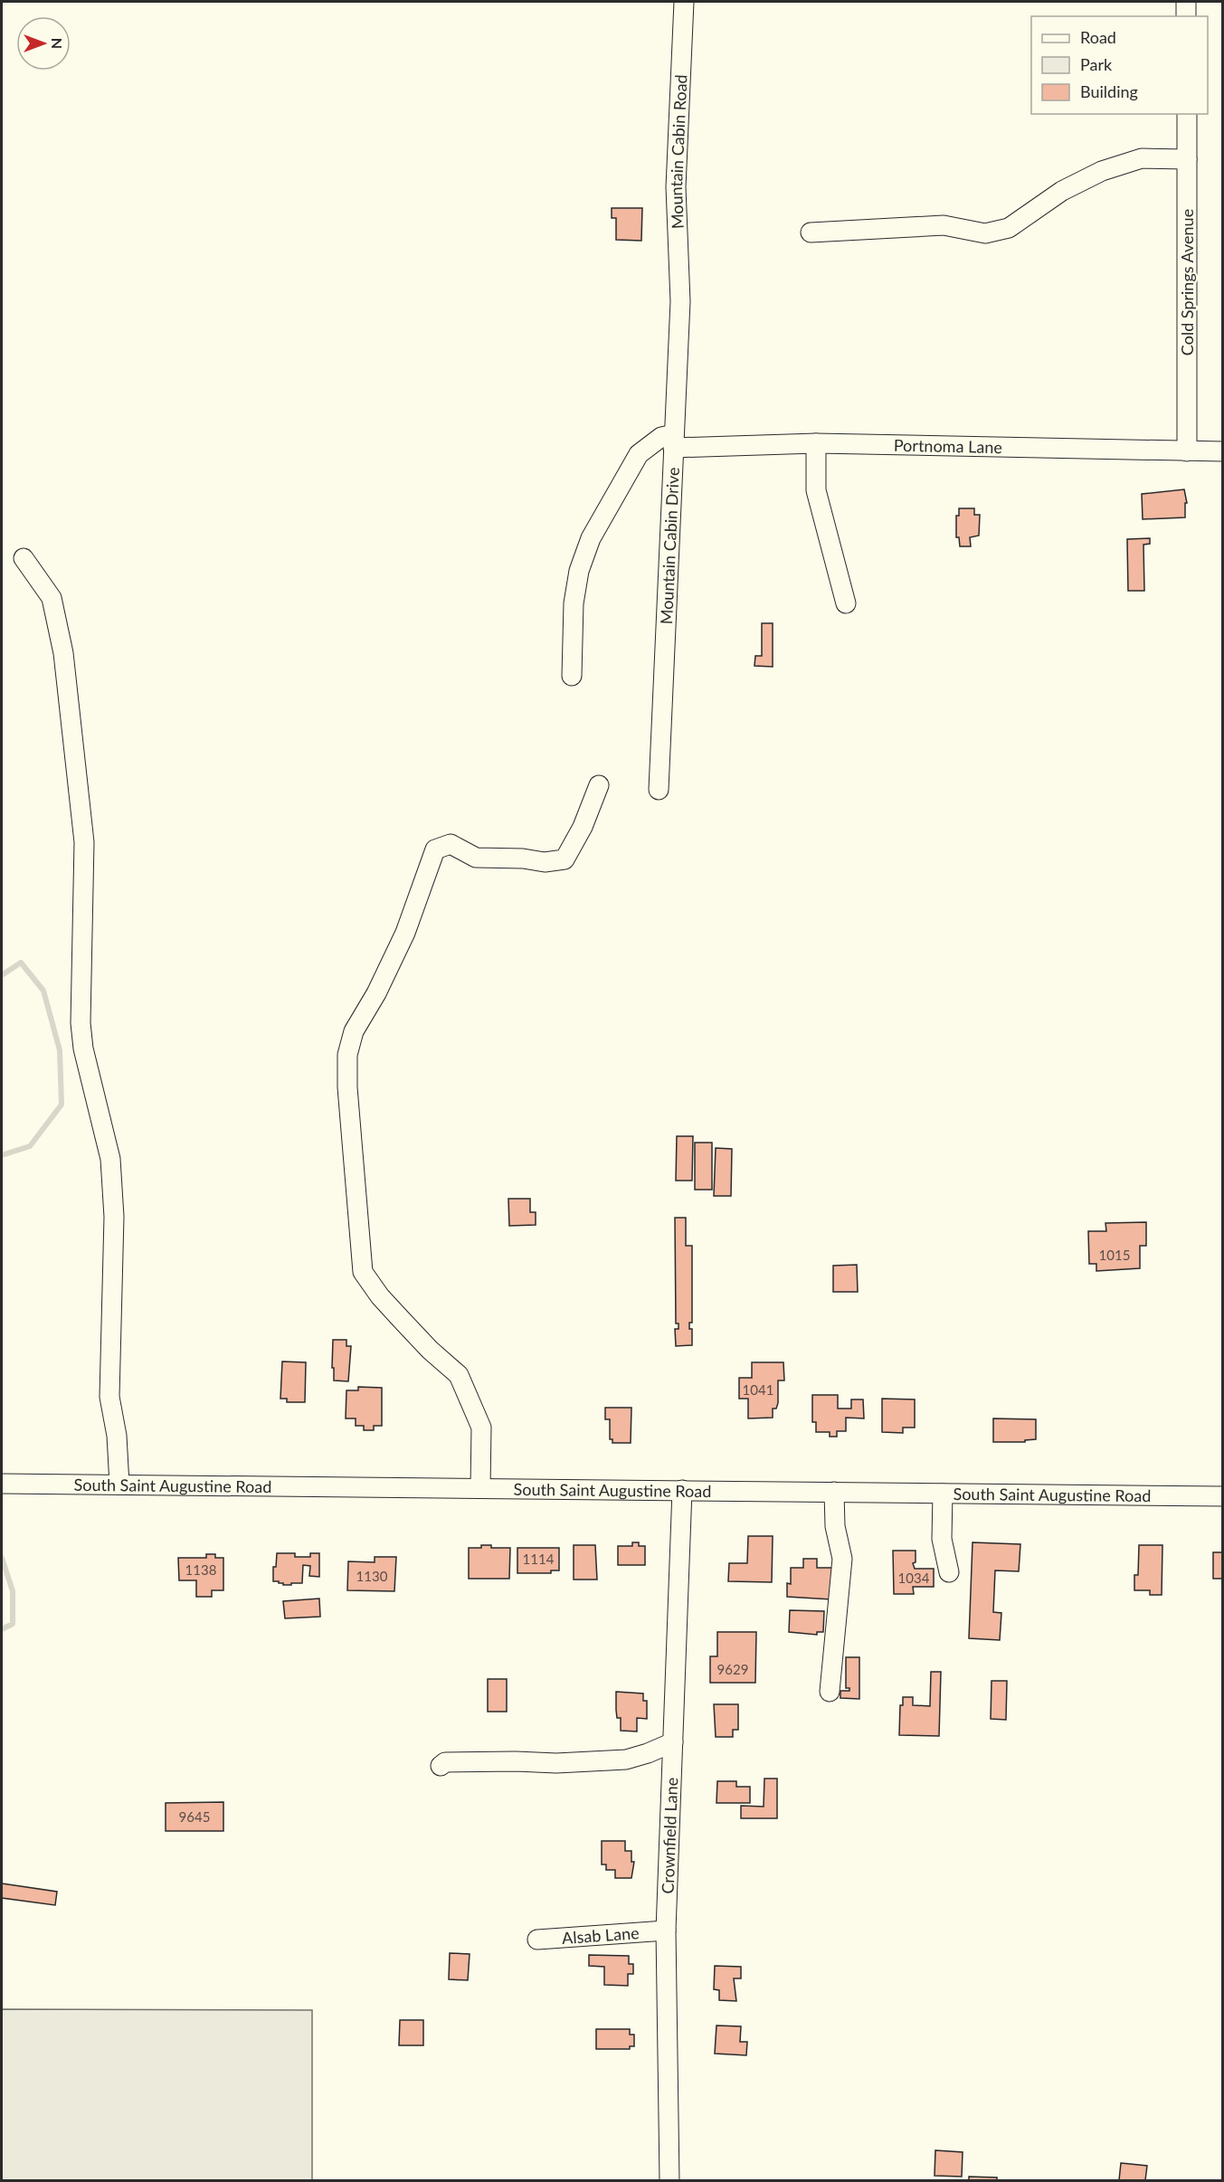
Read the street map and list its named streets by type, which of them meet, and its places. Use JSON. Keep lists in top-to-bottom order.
{
  "streets": {
    "street": [
      "Mountain Cabin Road",
      "Cold Springs Avenue",
      "Portnoma Lane",
      "Mountain Cabin Drive",
      "South Saint Augustine Road",
      "Crownfield Lane",
      "Alsab Lane"
    ]
  },
  "crossings": [
    ["Mountain Cabin Road", "Mountain Cabin Drive"],
    ["Cold Springs Avenue", "Portnoma Lane"],
    ["Portnoma Lane", "Mountain Cabin Drive"],
    ["South Saint Augustine Road", "Crownfield Lane"],
    ["Crownfield Lane", "Alsab Lane"]
  ],
  "house_numbers": [
    "1015",
    "1041",
    "1114",
    "1138",
    "1130",
    "1034",
    "9629",
    "9645"
  ],
  "legend": ["Road", "Park", "Building"],
  "north": "right"
}
